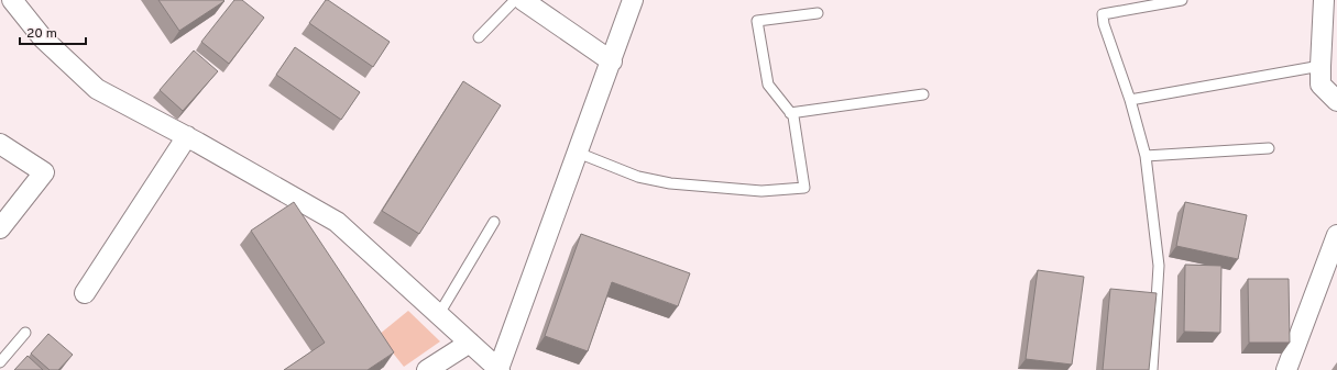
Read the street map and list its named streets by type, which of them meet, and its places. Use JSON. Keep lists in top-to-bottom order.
{
  "scale_bar": "20 m"
}
